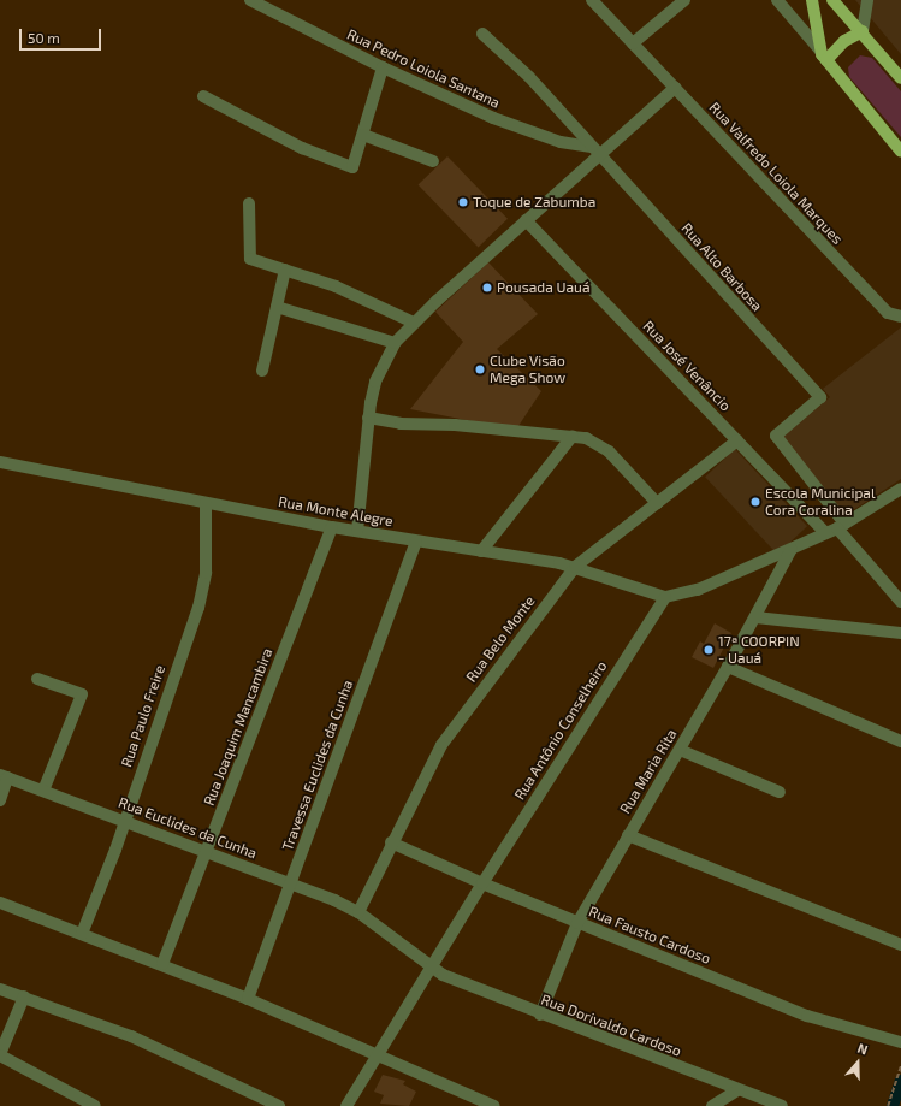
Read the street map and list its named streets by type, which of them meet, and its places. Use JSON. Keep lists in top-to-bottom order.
{
  "streets": {
    "street": [
      "Rua Pedro Loiola Santana",
      "Rua Valfredo Loiola Marques",
      "Rua Alto Barbosa",
      "Rua José Venâncio",
      "Rua Monte Alegre",
      "Rua Belo Monte",
      "Rua Paulo Freire",
      "Rua Joaquim Mancambira",
      "Rua Antônio Conselheiro",
      "Travessa Euclides da Cunha",
      "Rua Maria Rita",
      "Rua Euclides da Cunha",
      "Rua Fausto Cardoso",
      "Rua Dorivaldo Cardoso"
    ]
  },
  "crossings": [
    ["Rua Pedro Loiola Santana", "Rua Alto Barbosa"],
    ["Rua José Venâncio", "Rua Belo Monte"],
    ["Rua Monte Alegre", "Rua Belo Monte"],
    ["Rua Monte Alegre", "Rua Paulo Freire"],
    ["Rua Monte Alegre", "Rua Joaquim Mancambira"],
    ["Rua Monte Alegre", "Rua Antônio Conselheiro"],
    ["Rua Monte Alegre", "Travessa Euclides da Cunha"],
    ["Rua Belo Monte", "Rua Euclides da Cunha"],
    ["Rua Belo Monte", "Rua Fausto Cardoso"],
    ["Rua Paulo Freire", "Rua Euclides da Cunha"],
    ["Rua Joaquim Mancambira", "Rua Euclides da Cunha"],
    ["Rua Antônio Conselheiro", "Rua Euclides da Cunha"],
    ["Rua Antônio Conselheiro", "Rua Fausto Cardoso"],
    ["Rua Antônio Conselheiro", "Rua Dorivaldo Cardoso"],
    ["Travessa Euclides da Cunha", "Rua Euclides da Cunha"],
    ["Rua Maria Rita", "Rua Fausto Cardoso"],
    ["Rua Maria Rita", "Rua Dorivaldo Cardoso"],
    ["Rua Euclides da Cunha", "Rua Dorivaldo Cardoso"]
  ],
  "places": [
    "Toque de Zabumba",
    "Pousada Uauá",
    "Clube Visão Mega Show",
    "Escola Municipal Cora Coralina",
    "17ª COORPIN - Uauá"
  ],
  "scale_bar": "50 m",
  "north": "top"
}
